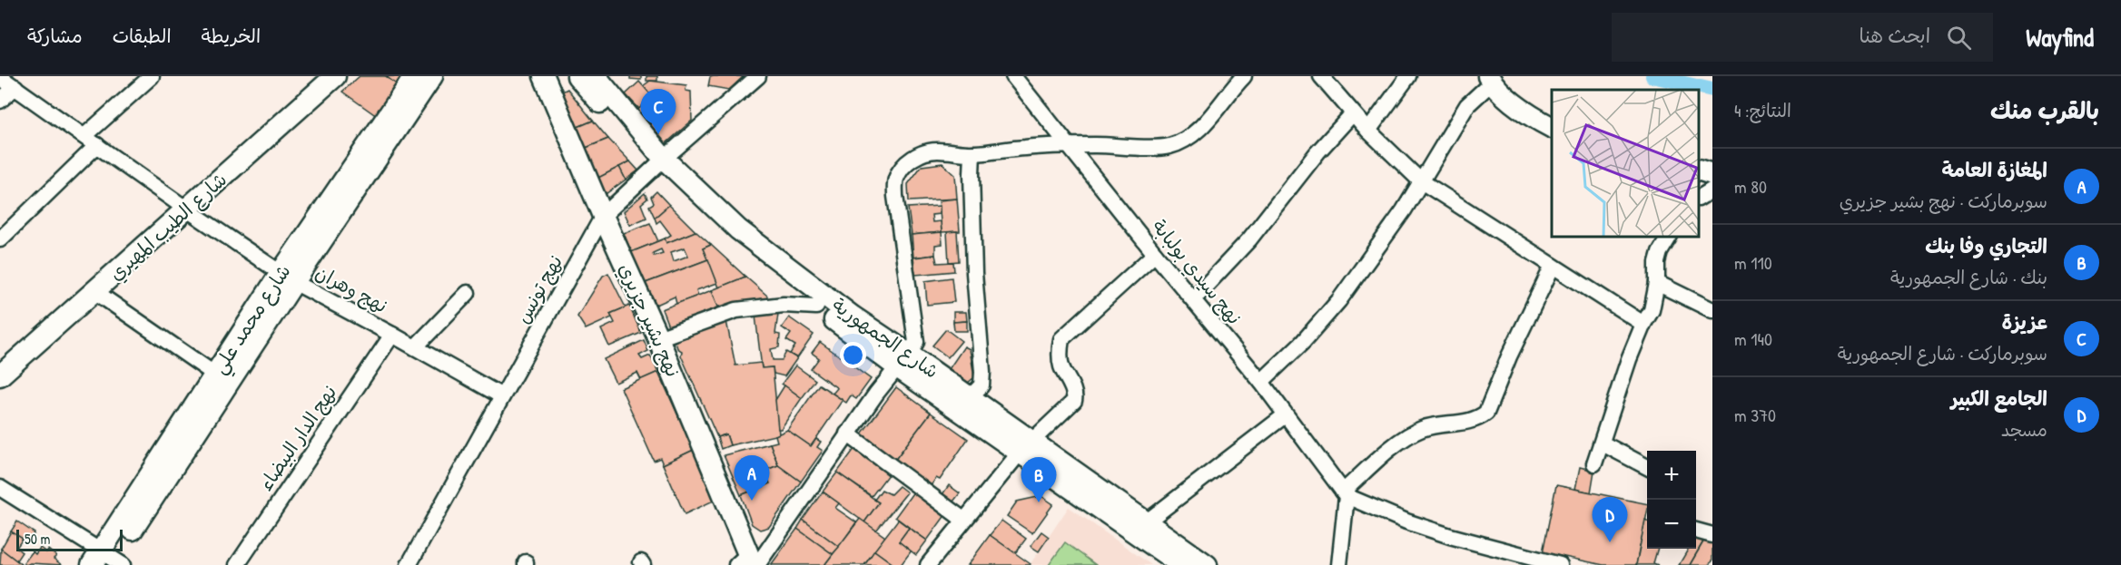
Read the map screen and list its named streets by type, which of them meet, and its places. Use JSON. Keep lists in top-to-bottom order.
{
  "streets": {
    "street": [
      "شارع الطيب المهيري",
      "نهج سيدي بولبابة",
      "نهج وهران",
      "نهج تونس",
      "شارع محمد علي",
      "نهج بشير جزيري",
      "شارع الجمهورية",
      "نهج الدار البيضاء"
    ]
  },
  "crossings": [
    ["شارع الطيب المهيري", "نهج وهران"],
    ["نهج وهران", "نهج تونس"],
    ["نهج وهران", "شارع محمد علي"],
    ["نهج وهران", "نهج الدار البيضاء"],
    ["نهج تونس", "نهج بشير جزيري"],
    ["نهج تونس", "شارع الجمهورية"]
  ],
  "scale_bar": "50 m",
  "page": {
    "header": "Wayfind",
    "search": "ابحث هنا",
    "nav": ["الخريطة", "الطبقات", "مشاركة"],
    "heading": ["بالقرب منك", "النتائج: 4"],
    "pins": [
      "C",
      "A",
      "B",
      "D"
    ],
    "list": [
      {
        "mark": "A",
        "name": "المغازة العامة",
        "note": "سوبرماركت · نهج بشير جزيري",
        "value": "80 m"
      },
      {
        "mark": "B",
        "name": "التجاري وفا بنك",
        "note": "بنك · شارع الجمهورية",
        "value": "110 m"
      },
      {
        "mark": "C",
        "name": "عزيزة",
        "note": "سوبرماركت · شارع الجمهورية",
        "value": "140 m"
      },
      {
        "mark": "D",
        "name": "الجامع الكبير",
        "note": "مسجد",
        "value": "370 m"
      }
    ],
    "map_buttons": ["+", "−"],
    "scale": "50 m"
  }
}
